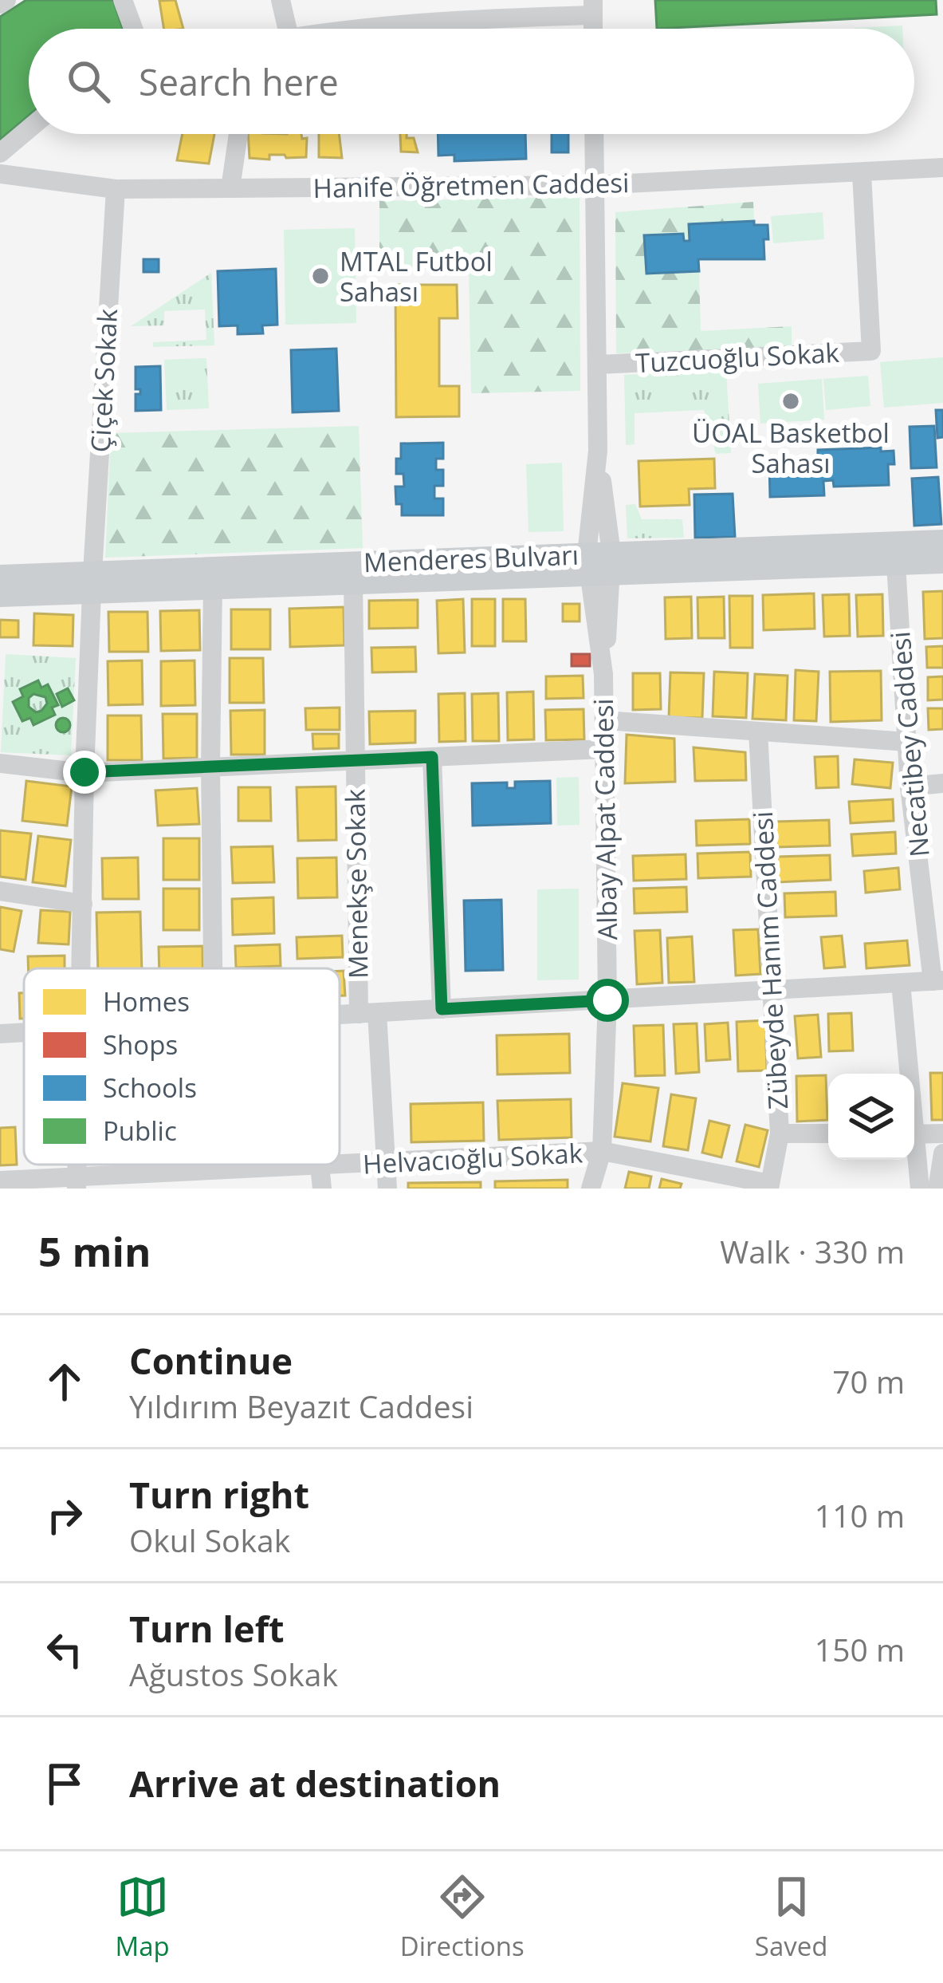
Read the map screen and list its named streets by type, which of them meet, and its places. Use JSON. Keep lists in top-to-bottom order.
{
  "streets": {
    "main road": ["Menderes Bulvarı"],
    "street": [
      "Hanife Öğretmen Caddesi",
      "Tuzcuoğlu Sokak",
      "Çiçek Sokak",
      "Necatibey Caddesi",
      "Albay Alpat Caddesi",
      "Menekşe Sokak",
      "Zübeyde Hanım Caddesi",
      "Helvacıoğlu Sokak"
    ]
  },
  "crossings": [
    ["Hanife Öğretmen Caddesi", "Tuzcuoğlu Sokak"],
    ["Hanife Öğretmen Caddesi", "Çiçek Sokak"],
    ["Hanife Öğretmen Caddesi", "Albay Alpat Caddesi"],
    ["Tuzcuoğlu Sokak", "Albay Alpat Caddesi"],
    ["Çiçek Sokak", "Menderes Bulvarı"],
    ["Menderes Bulvarı", "Necatibey Caddesi"],
    ["Menderes Bulvarı", "Albay Alpat Caddesi"],
    ["Menderes Bulvarı", "Menekşe Sokak"],
    ["Albay Alpat Caddesi", "Helvacıoğlu Sokak"],
    ["Menekşe Sokak", "Helvacıoğlu Sokak"],
    ["Zübeyde Hanım Caddesi", "Helvacıoğlu Sokak"]
  ],
  "places": ["MTAL Futbol Sahası", "ÜOAL Basketbol Sahası"],
  "legend": [
    "Homes",
    "Shops",
    "Schools",
    "Public"
  ],
  "page": {
    "search": "Search here",
    "heading": ["5 min", "Walk · 330 m"],
    "list": [
      ["Continue", "Yıldırım Beyazıt Caddesi", "70 m"],
      ["Turn right", "Okul Sokak", "110 m"],
      ["Turn left", "Ağustos Sokak", "150 m"],
      "Arrive at destination"
    ],
    "nav": ["Map", "Directions", "Saved"]
  }
}
